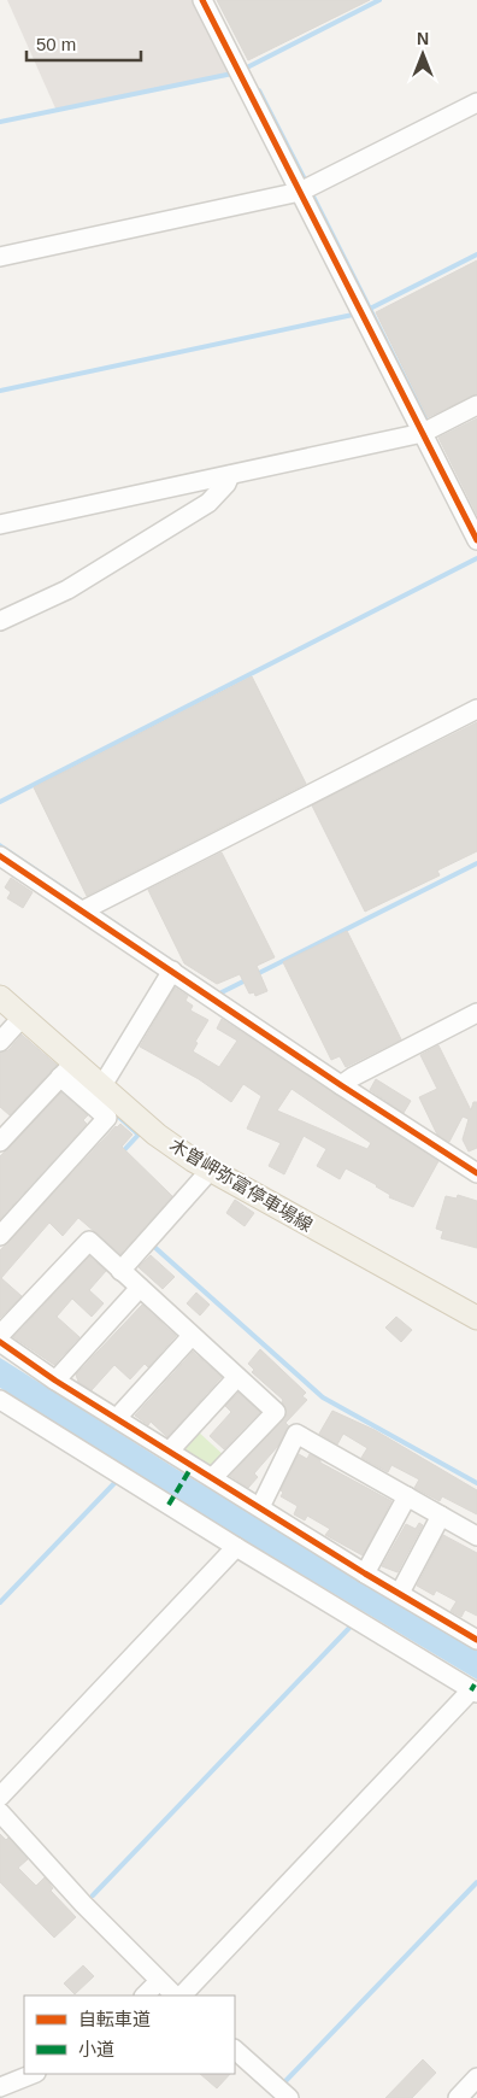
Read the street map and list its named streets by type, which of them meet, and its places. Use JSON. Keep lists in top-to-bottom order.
{
  "streets": {
    "main road": ["木曽岬弥富停車場線"]
  },
  "legend": ["自転車道", "小道"],
  "scale_bar": "50 m",
  "north": "top"
}
